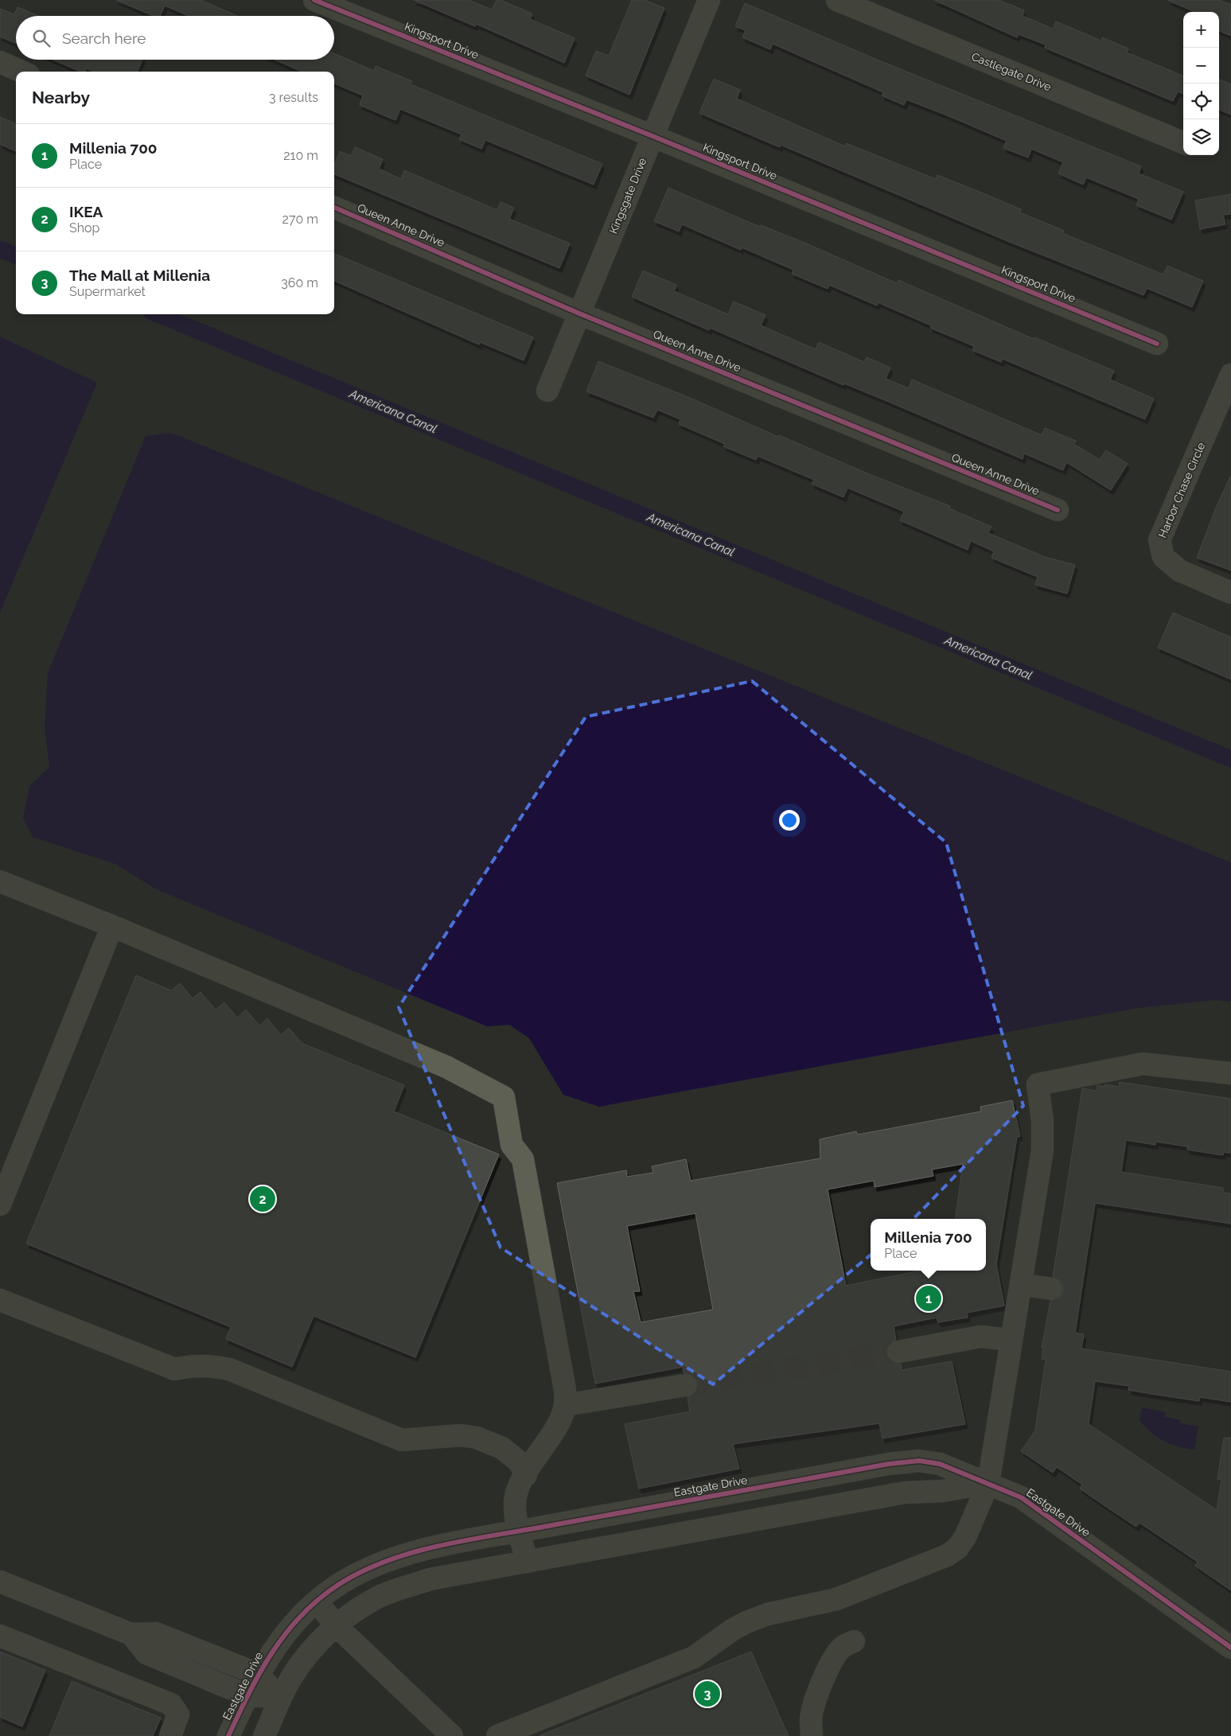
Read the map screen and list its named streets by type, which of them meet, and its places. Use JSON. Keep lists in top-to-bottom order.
{
  "streets": {
    "street": [
      "Kingsport Drive",
      "Castlegate Drive",
      "Kingsgate Drive",
      "Queen Anne Drive",
      "Harbor Chase Circle",
      "Eastgate Drive"
    ]
  },
  "crossings": [
    ["Kingsport Drive", "Kingsgate Drive"],
    ["Kingsgate Drive", "Queen Anne Drive"]
  ],
  "water": ["Americana Canal"],
  "page": {
    "map_buttons": ["+", "−"],
    "search": "Search here",
    "heading": ["Nearby", "3 results"],
    "list": [
      {
        "mark": "1",
        "name": "Millenia 700",
        "note": "Place",
        "value": "210 m"
      },
      {
        "mark": "2",
        "name": "IKEA",
        "note": "Shop",
        "value": "270 m"
      },
      {
        "mark": "3",
        "name": "The Mall at Millenia",
        "note": "Supermarket",
        "value": "360 m"
      }
    ],
    "pins": ["2", "1", "3"],
    "popup": ["Millenia 700", "Place"]
  }
}
